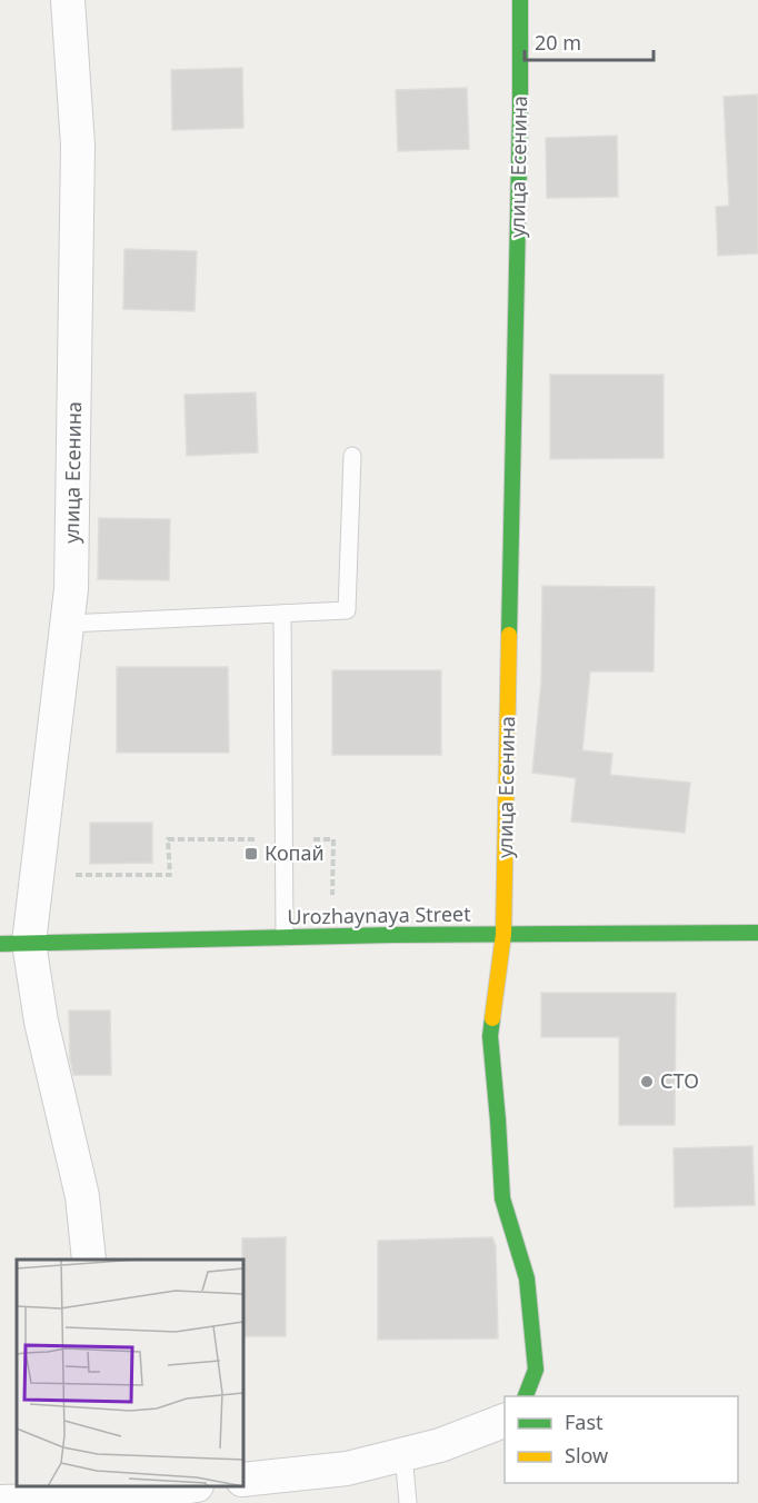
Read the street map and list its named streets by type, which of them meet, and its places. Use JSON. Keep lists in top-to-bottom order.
{
  "streets": {
    "street": ["улица Есенина", "Urozhaynaya Street"]
  },
  "crossings": [
    ["улица Есенина", "Urozhaynaya Street"]
  ],
  "places": {
    "transit": ["Копай"],
    "other": ["СТО"]
  },
  "legend": ["Fast", "Slow"],
  "scale_bar": "20 m"
}
